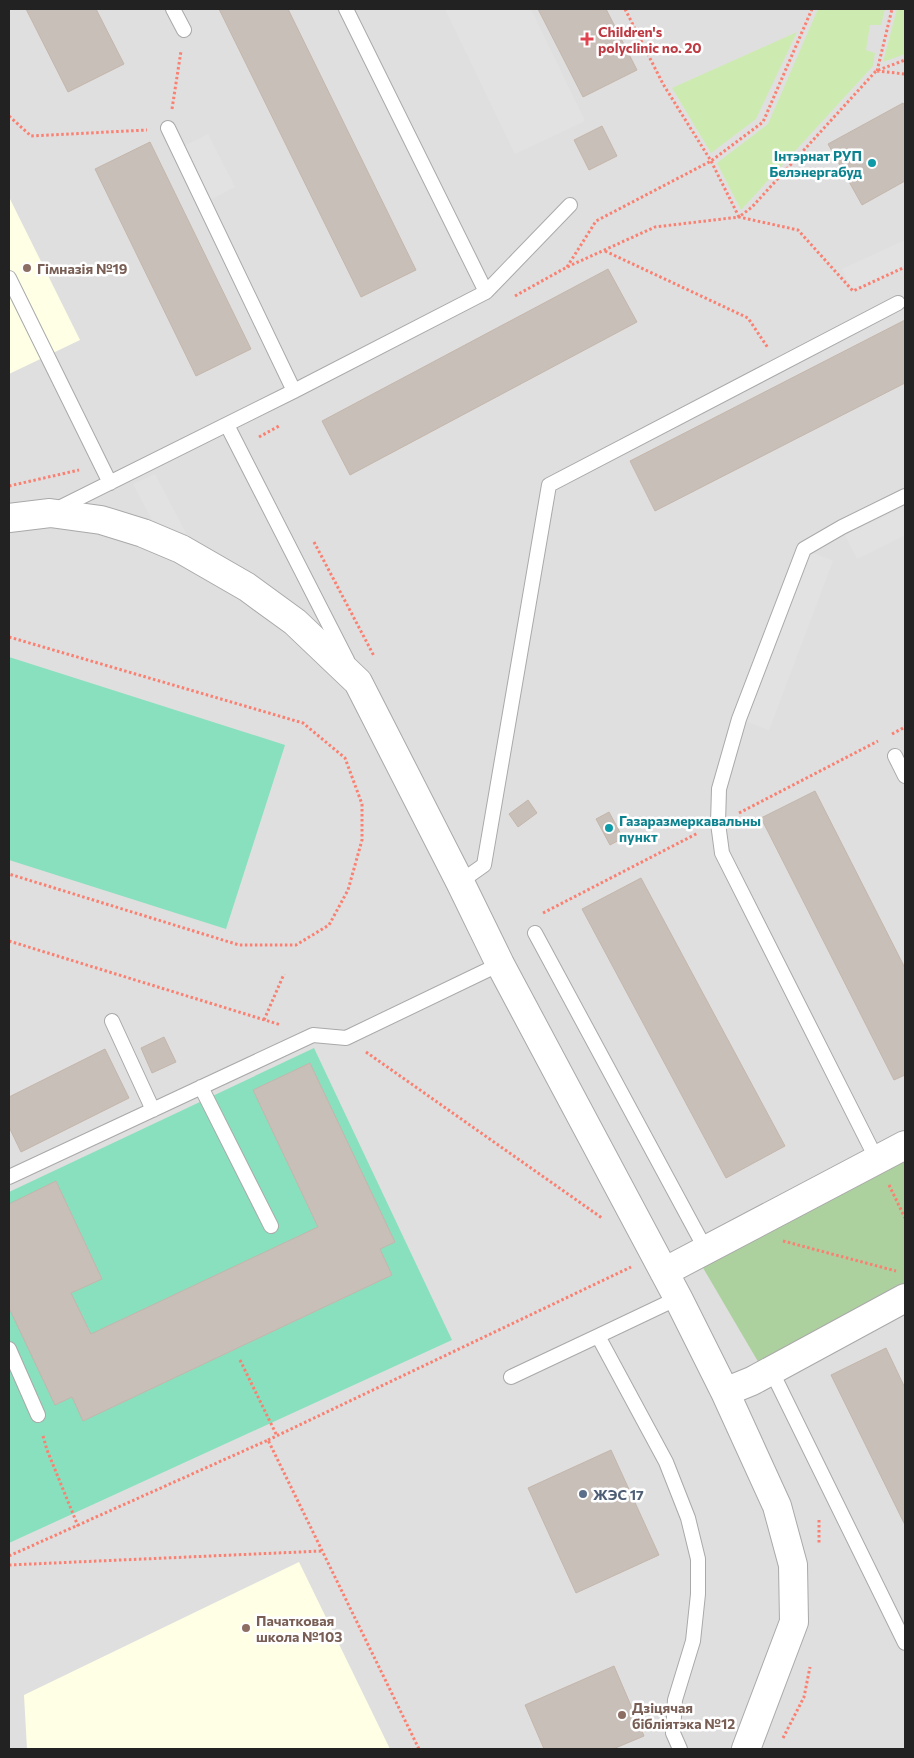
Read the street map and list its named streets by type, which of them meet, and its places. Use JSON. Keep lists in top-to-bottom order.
{
  "places": {
    "health": ["Children's polyclinic no. 20"],
    "other": [
      "Інтэрнат РУП Белэнергабуд",
      "Гімназія №19",
      "Газаразмеркавальны пункт",
      "ЖЭС 17",
      "Пачатковая школа №103",
      "Дзіцячая бібліятэка №12"
    ]
  }
}
